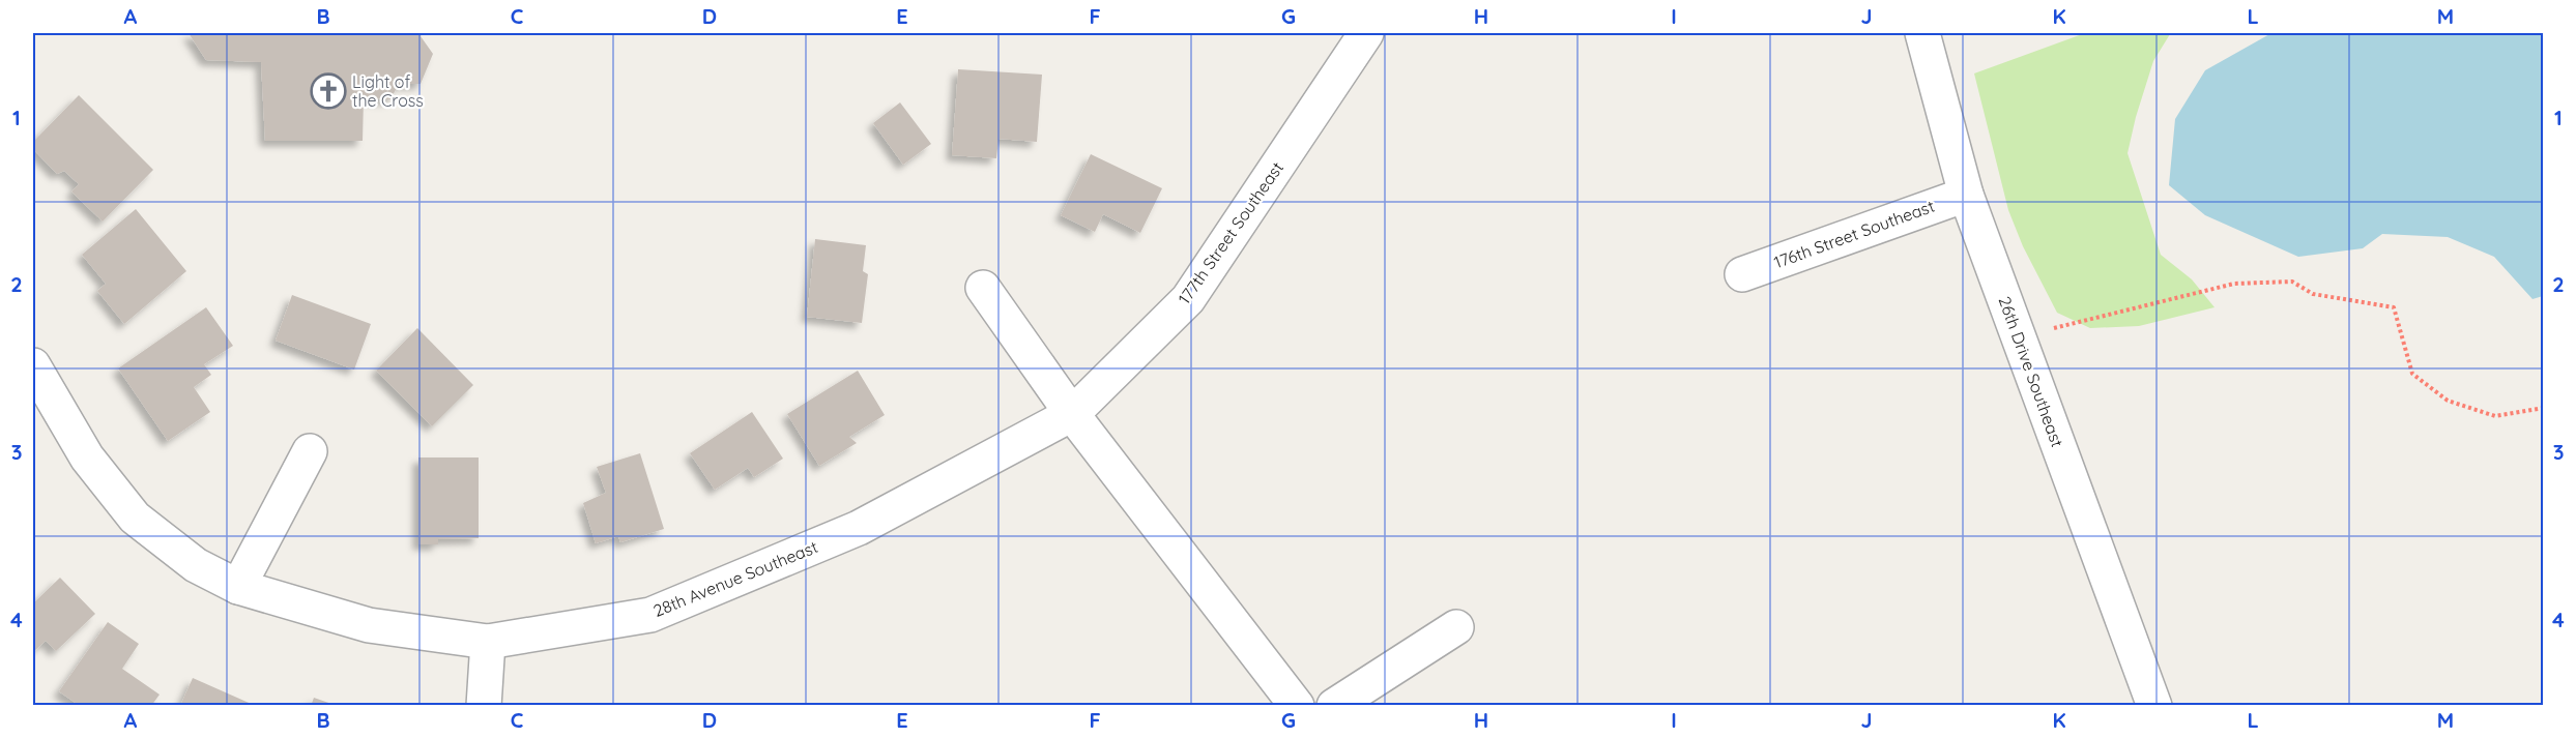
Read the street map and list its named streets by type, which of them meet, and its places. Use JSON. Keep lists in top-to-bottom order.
{
  "streets": {
    "street": [
      "177th Street Southeast",
      "176th Street Southeast",
      "26th Drive Southeast",
      "28th Avenue Southeast"
    ]
  },
  "crossings": [
    ["177th Street Southeast", "28th Avenue Southeast"],
    ["176th Street Southeast", "26th Drive Southeast"]
  ],
  "places": {
    "church": ["Light of the Cross"]
  },
  "grid": {
    "columns": [
      "A",
      "B",
      "C",
      "D",
      "E",
      "F",
      "G",
      "H",
      "I",
      "J",
      "K",
      "L",
      "M"
    ],
    "rows": [
      "1",
      "2",
      "3",
      "4"
    ]
  }
}
